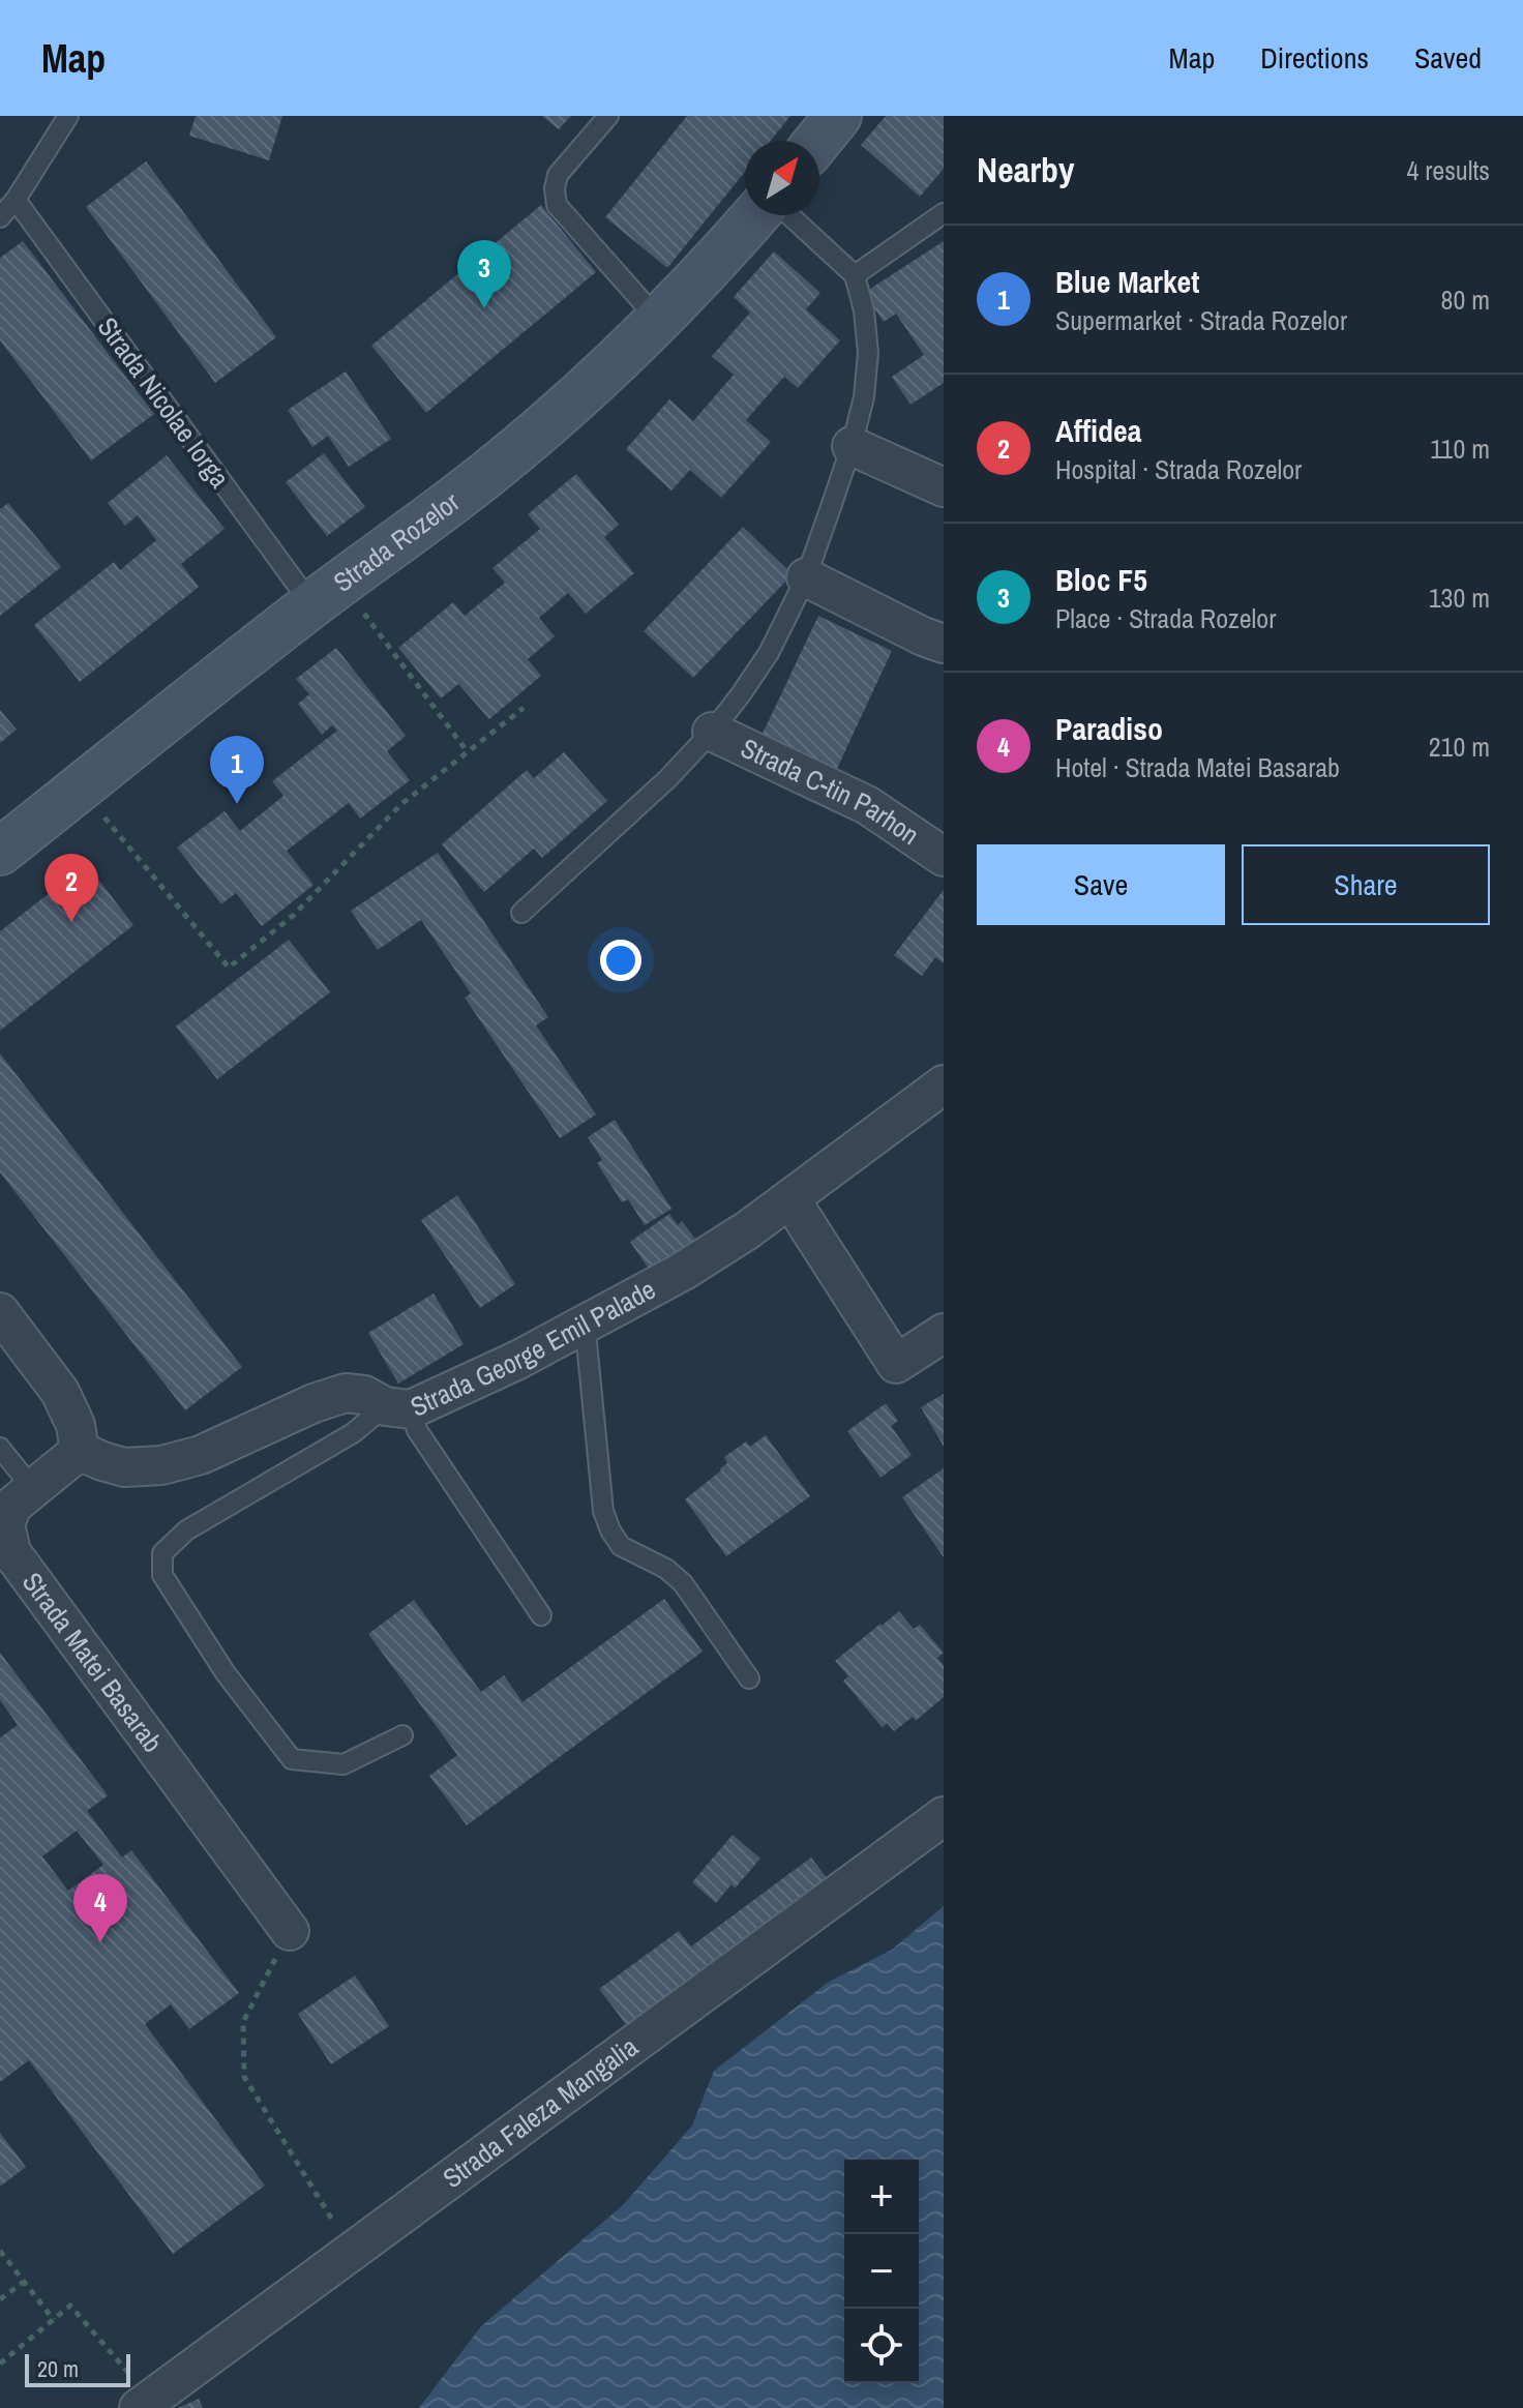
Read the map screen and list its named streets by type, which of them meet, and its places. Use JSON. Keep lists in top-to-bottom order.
{
  "streets": {
    "street": [
      "Strada Rozelor",
      "Strada C-tin Parhon",
      "Strada George Emil Palade",
      "Strada Matei Basarab",
      "Strada Faleza Mangalia"
    ],
    "lane": ["Strada Nicolae Iorga"]
  },
  "crossings": [
    ["Strada Nicolae Iorga", "Strada Rozelor"]
  ],
  "scale_bar": "20 m",
  "north": "top right",
  "page": {
    "header": "Map",
    "nav": ["Map", "Directions", "Saved"],
    "heading": ["Nearby", "4 results"],
    "list": [
      {
        "mark": "1",
        "name": "Blue Market",
        "note": "Supermarket · Strada Rozelor",
        "value": "80 m"
      },
      {
        "mark": "2",
        "name": "Affidea",
        "note": "Hospital · Strada Rozelor",
        "value": "110 m"
      },
      {
        "mark": "3",
        "name": "Bloc F5",
        "note": "Place · Strada Rozelor",
        "value": "130 m"
      },
      {
        "mark": "4",
        "name": "Paradiso",
        "note": "Hotel · Strada Matei Basarab",
        "value": "210 m"
      }
    ],
    "pins": [
      "3",
      "1",
      "2",
      "4"
    ],
    "buttons": ["Save", "Share"],
    "map_buttons": ["+", "−"],
    "scale": "20 m"
  }
}
